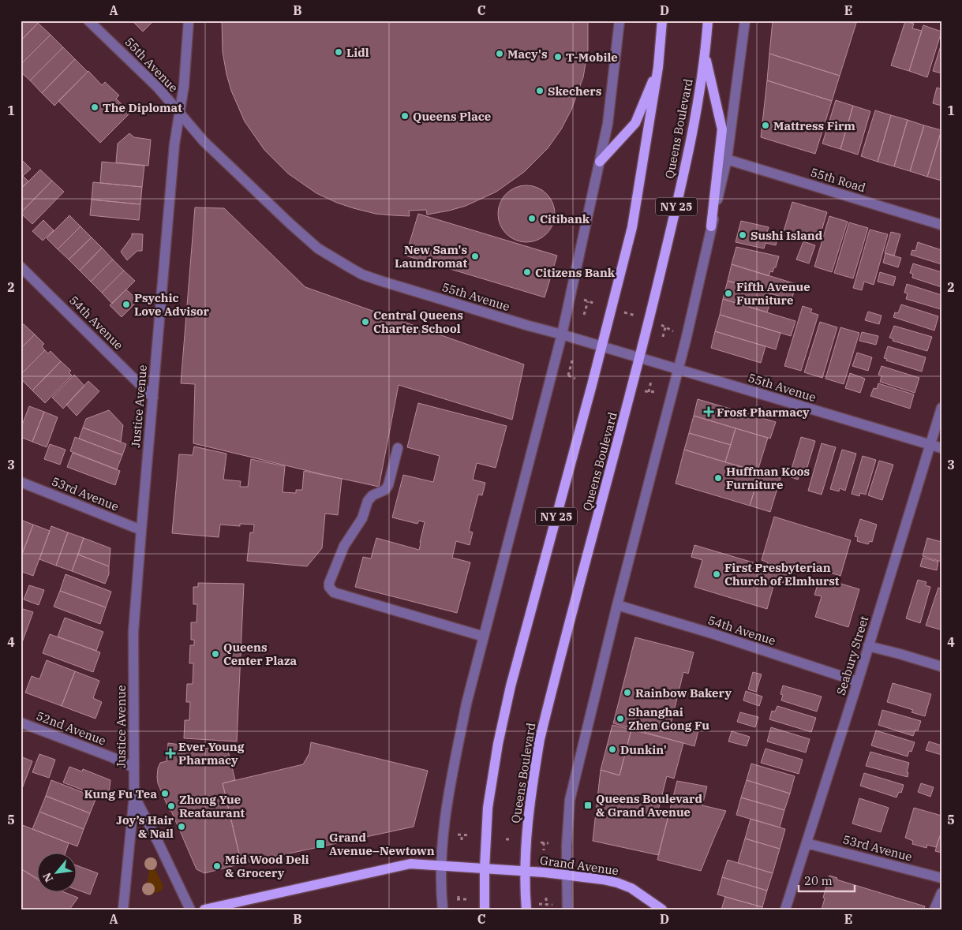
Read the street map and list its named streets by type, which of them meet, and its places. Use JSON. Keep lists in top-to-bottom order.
{
  "streets": {
    "main road": ["Queens Boulevard", "NY 25", "Grand Avenue"],
    "street": [
      "55th Avenue",
      "55th Road",
      "54th Avenue",
      "Justice Avenue",
      "53rd Avenue",
      "Seabury Street",
      "52nd Avenue"
    ]
  },
  "crossings": [
    ["55th Avenue", "Queens Boulevard"],
    ["55th Avenue", "NY 25"],
    ["55th Avenue", "Justice Avenue"],
    ["55th Avenue", "Seabury Street"],
    ["Queens Boulevard", "Grand Avenue"],
    ["NY 25", "Grand Avenue"],
    ["54th Avenue", "Justice Avenue"],
    ["54th Avenue", "Seabury Street"],
    ["Justice Avenue", "53rd Avenue"],
    ["Justice Avenue", "52nd Avenue"],
    ["53rd Avenue", "Seabury Street"]
  ],
  "places": {
    "other": [
      "Lidl",
      "Macy's",
      "T-Mobile",
      "Skechers",
      "The Diplomat",
      "Queens Place",
      "Mattress Firm",
      "Citibank",
      "Sushi Island",
      "New Sam's Laundromat",
      "Citizens Bank",
      "Fifth Avenue Furniture",
      "Psychic Love Advisor",
      "Central Queens Charter School",
      "Huffman Koos Furniture",
      "First Presbyterian Church of Elmhurst",
      "Queens Center Plaza",
      "Rainbow Bakery",
      "Shanghai Zhen Gong Fu",
      "Dunkin'",
      "Kung Fu Tea",
      "Zhong Yue Reataurant",
      "Joy’s Hair & Nail",
      "Mid Wood Deli & Grocery"
    ],
    "health": ["Frost Pharmacy", "Ever Young Pharmacy"],
    "transit": ["Queens Boulevard & Grand Avenue", "Grand Avenue–Newtown"]
  },
  "scale_bar": "20 m",
  "north": "bottom left",
  "grid": {
    "columns": [
      "A",
      "B",
      "C",
      "D",
      "E"
    ],
    "rows": [
      "1",
      "2",
      "3",
      "4",
      "5"
    ]
  }
}
